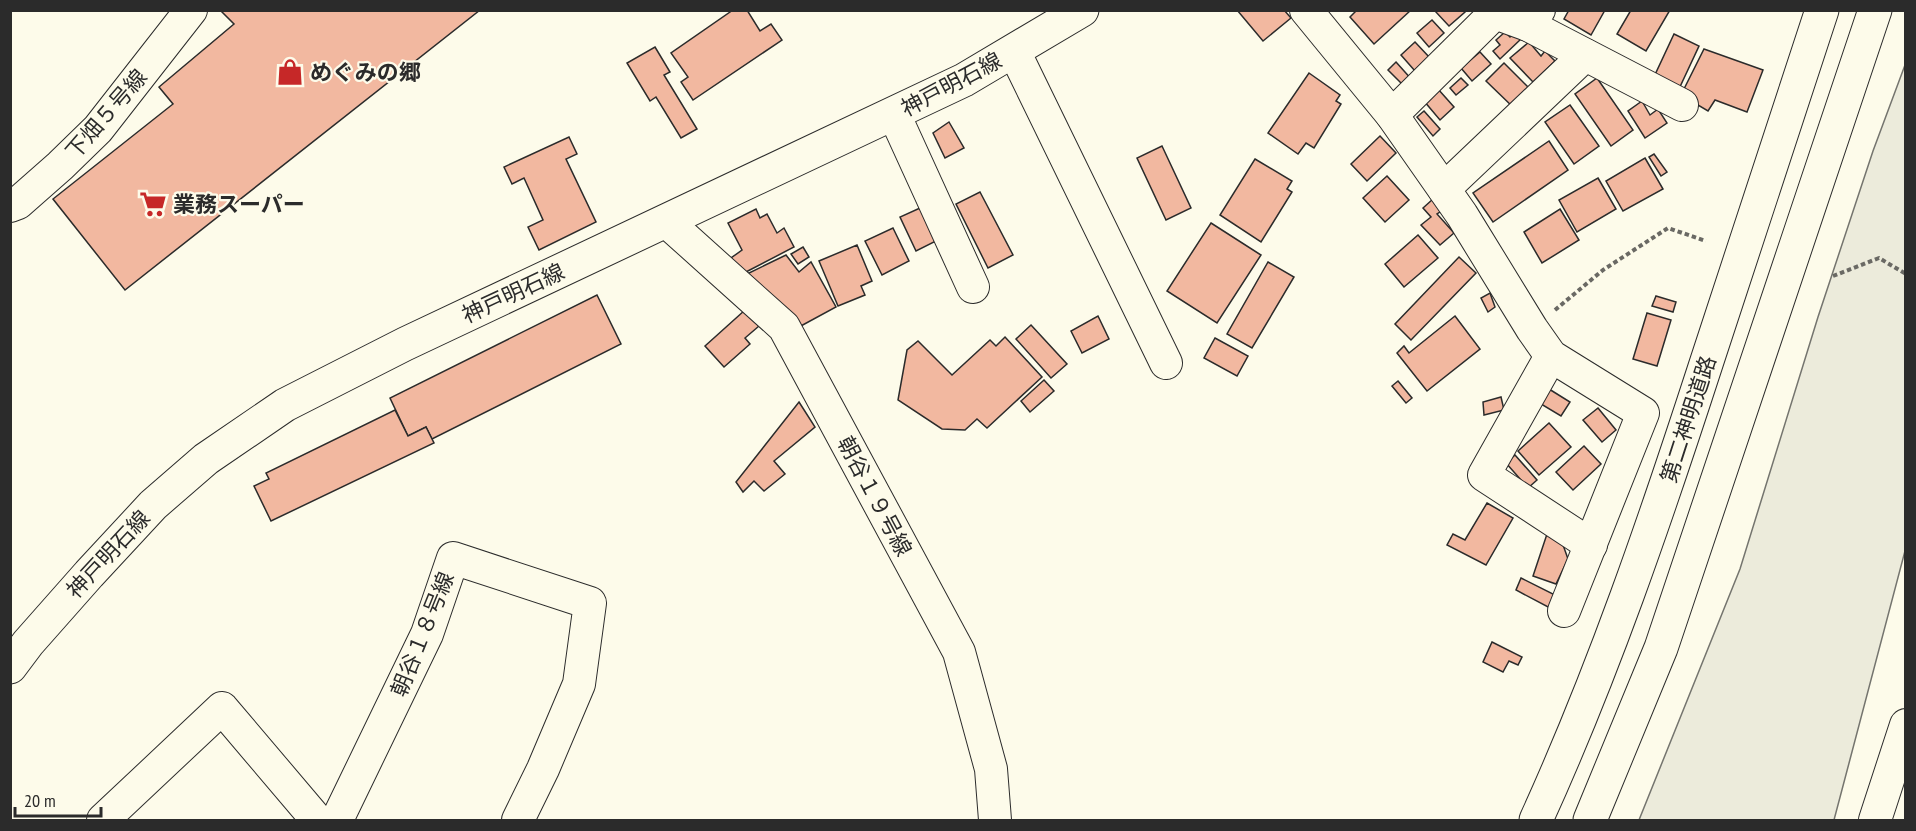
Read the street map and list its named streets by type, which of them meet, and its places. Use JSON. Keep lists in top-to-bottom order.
{
  "streets": {
    "main road": ["神戸明石線", "第二神明道路"],
    "street": ["下畑５号線", "朝谷１９号線", "朝谷１８号線"]
  },
  "crossings": [
    ["神戸明石線", "朝谷１９号線"]
  ],
  "places": {
    "shop": ["めぐみの郷"],
    "supermarket": ["業務スーパー"]
  },
  "scale_bar": "20 m"
}
